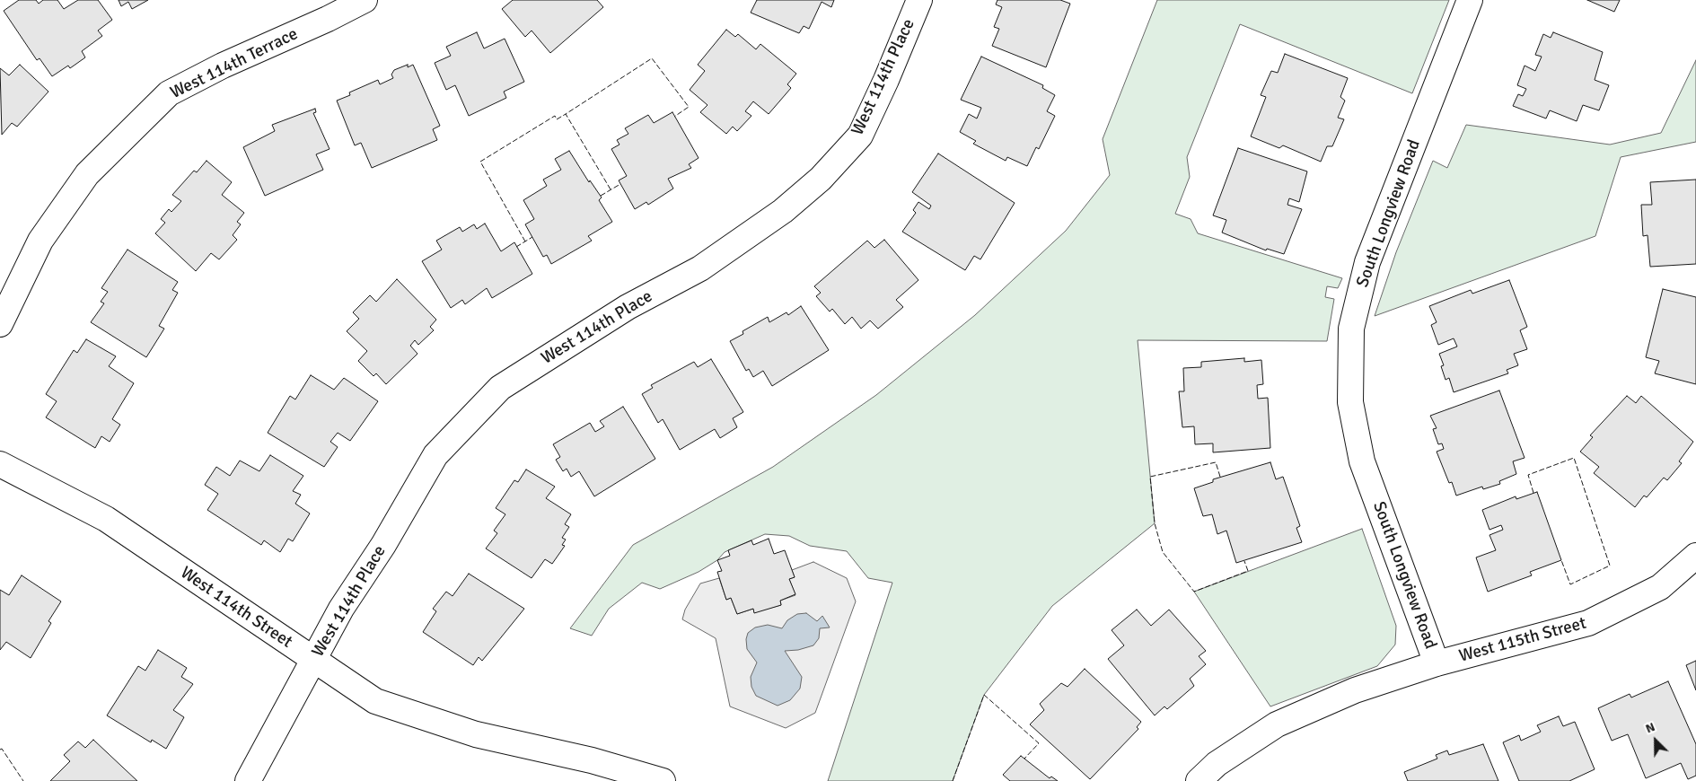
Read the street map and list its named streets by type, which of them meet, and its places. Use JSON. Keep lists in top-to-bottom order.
{
  "streets": {
    "street": [
      "West 114th Terrace",
      "West 114th Place",
      "South Longview Road",
      "West 114th Street",
      "West 115th Street"
    ]
  },
  "crossings": [
    ["West 114th Place", "West 114th Street"],
    ["South Longview Road", "West 115th Street"]
  ],
  "north": "top left"
}
